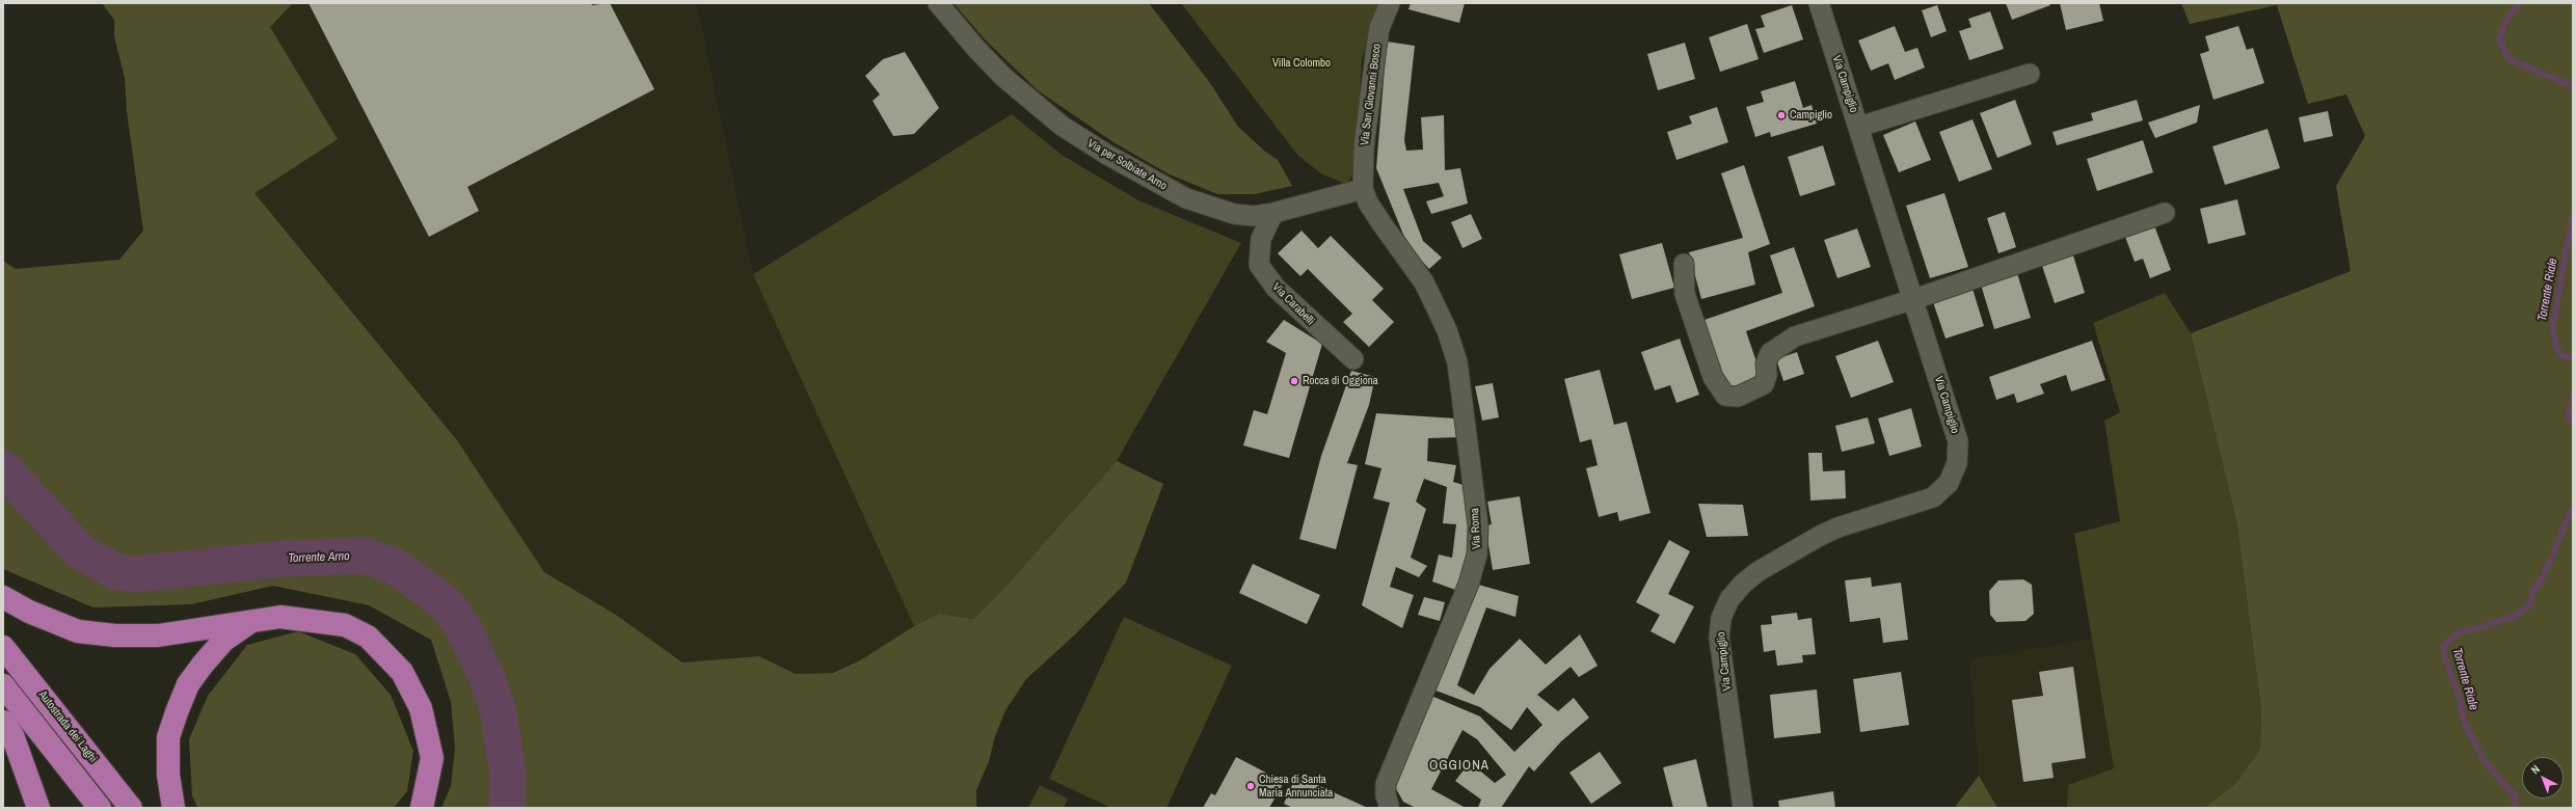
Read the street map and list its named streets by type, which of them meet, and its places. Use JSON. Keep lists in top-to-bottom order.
{
  "streets": {
    "highway": ["Autostrada dei Laghi"],
    "street": [
      "Via Campiglio",
      "Via San Giovanni Bosco",
      "Via per Solbiate Arno",
      "Via Carabelli",
      "Via Roma"
    ]
  },
  "crossings": [
    ["Via San Giovanni Bosco", "Via per Solbiate Arno"],
    ["Via San Giovanni Bosco", "Via Roma"],
    ["Via per Solbiate Arno", "Via Carabelli"],
    ["Via per Solbiate Arno", "Via Roma"]
  ],
  "districts": ["OGGIONA"],
  "water": ["Torrente Riale", "Torrente Arno"],
  "parks": ["Villa Colombo"],
  "places": ["Campiglio", "Rocca di Oggiona", "Chiesa di Santa Maria Annunciata"],
  "north": "top left"
}
